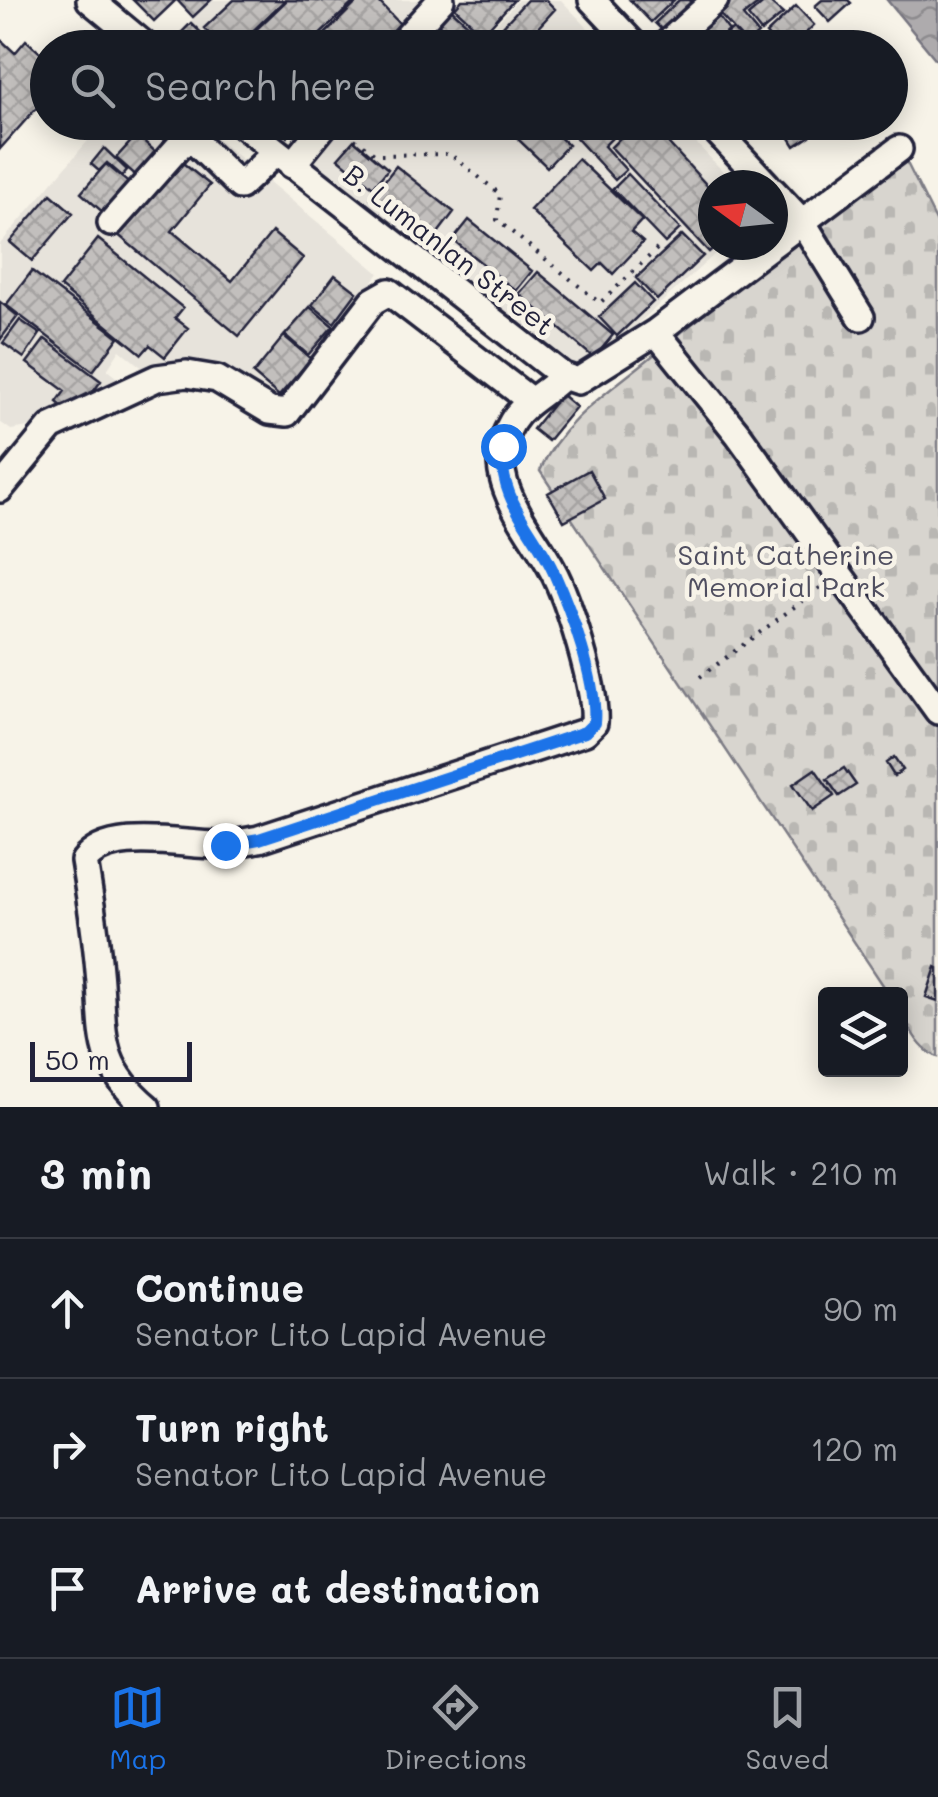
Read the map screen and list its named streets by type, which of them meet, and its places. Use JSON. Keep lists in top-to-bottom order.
{
  "streets": {
    "street": ["B. Lumanlan Street"]
  },
  "parks": ["Saint Catherine Memorial Park"],
  "scale_bar": "50 m",
  "north": "left",
  "page": {
    "search": "Search here",
    "scale": "50 m",
    "heading": ["3 min", "Walk · 210 m"],
    "list": [
      ["Continue", "Senator Lito Lapid Avenue", "90 m"],
      ["Turn right", "Senator Lito Lapid Avenue", "120 m"],
      "Arrive at destination"
    ],
    "nav": ["Map", "Directions", "Saved"]
  }
}
